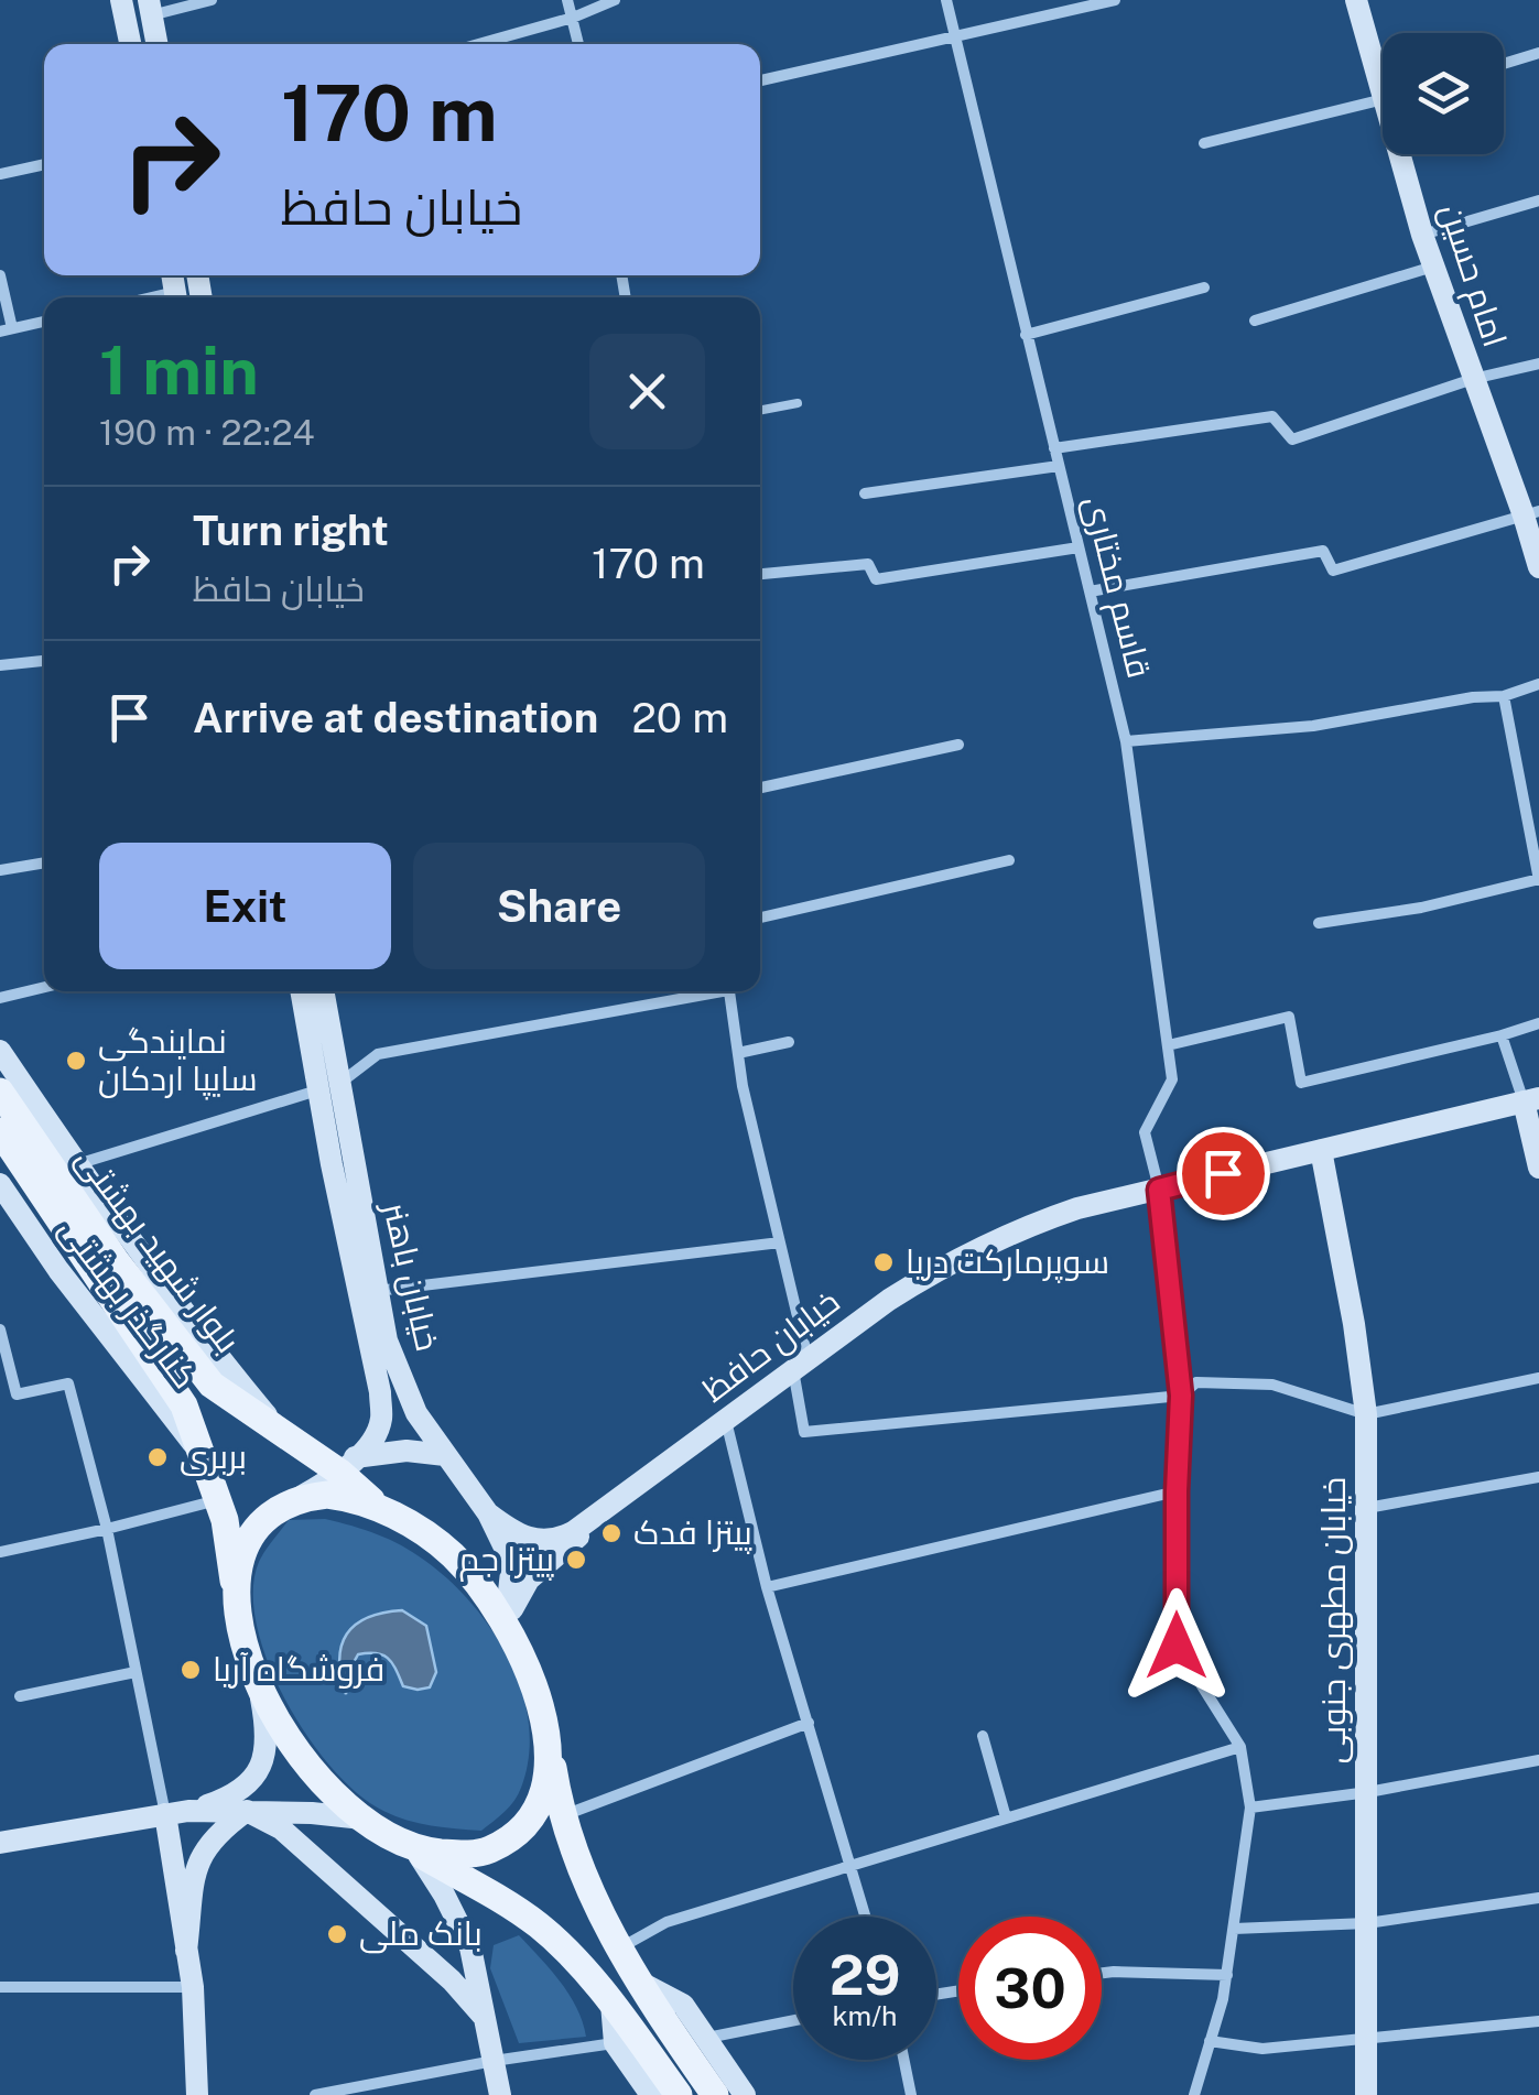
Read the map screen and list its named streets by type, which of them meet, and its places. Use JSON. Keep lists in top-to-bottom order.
{
  "streets": {
    "main road": [
      "امام حسین",
      "بلوار شهید بهشتی",
      "خیابان باهنر",
      "کنارگذر بهشتی",
      "خیابان حافظ",
      "خیابان مطهری جنوبی"
    ],
    "street": ["قاسم مختاری"]
  },
  "crossings": [
    ["قاسم مختاری", "خیابان حافظ"],
    ["بلوار شهید بهشتی", "خیابان باهنر"],
    ["بلوار شهید بهشتی", "کنارگذر بهشتی"],
    ["بلوار شهید بهشتی", "خیابان حافظ"],
    ["خیابان باهنر", "خیابان حافظ"],
    ["خیابان حافظ", "خیابان مطهری جنوبی"]
  ],
  "places": [
    "نمایندگی سایپا اردکان",
    "سوپرمارکت دریا",
    "بربری",
    "پیتزا فدک",
    "پیتزا جم",
    "فروشگاه آریا",
    "بانک ملی"
  ],
  "page": {
    "turn": ["170 m", "خیابان حافظ"],
    "heading": ["1 min", "190 m · 22:24"],
    "list": [
      {
        "name": "Turn right",
        "note": "خیابان حافظ",
        "value": "170 m"
      },
      {
        "name": "Arrive at destination",
        "value": "20 m"
      }
    ],
    "buttons": ["Exit", "Share"],
    "speed": "29 km/h",
    "limit": "30"
  }
}
